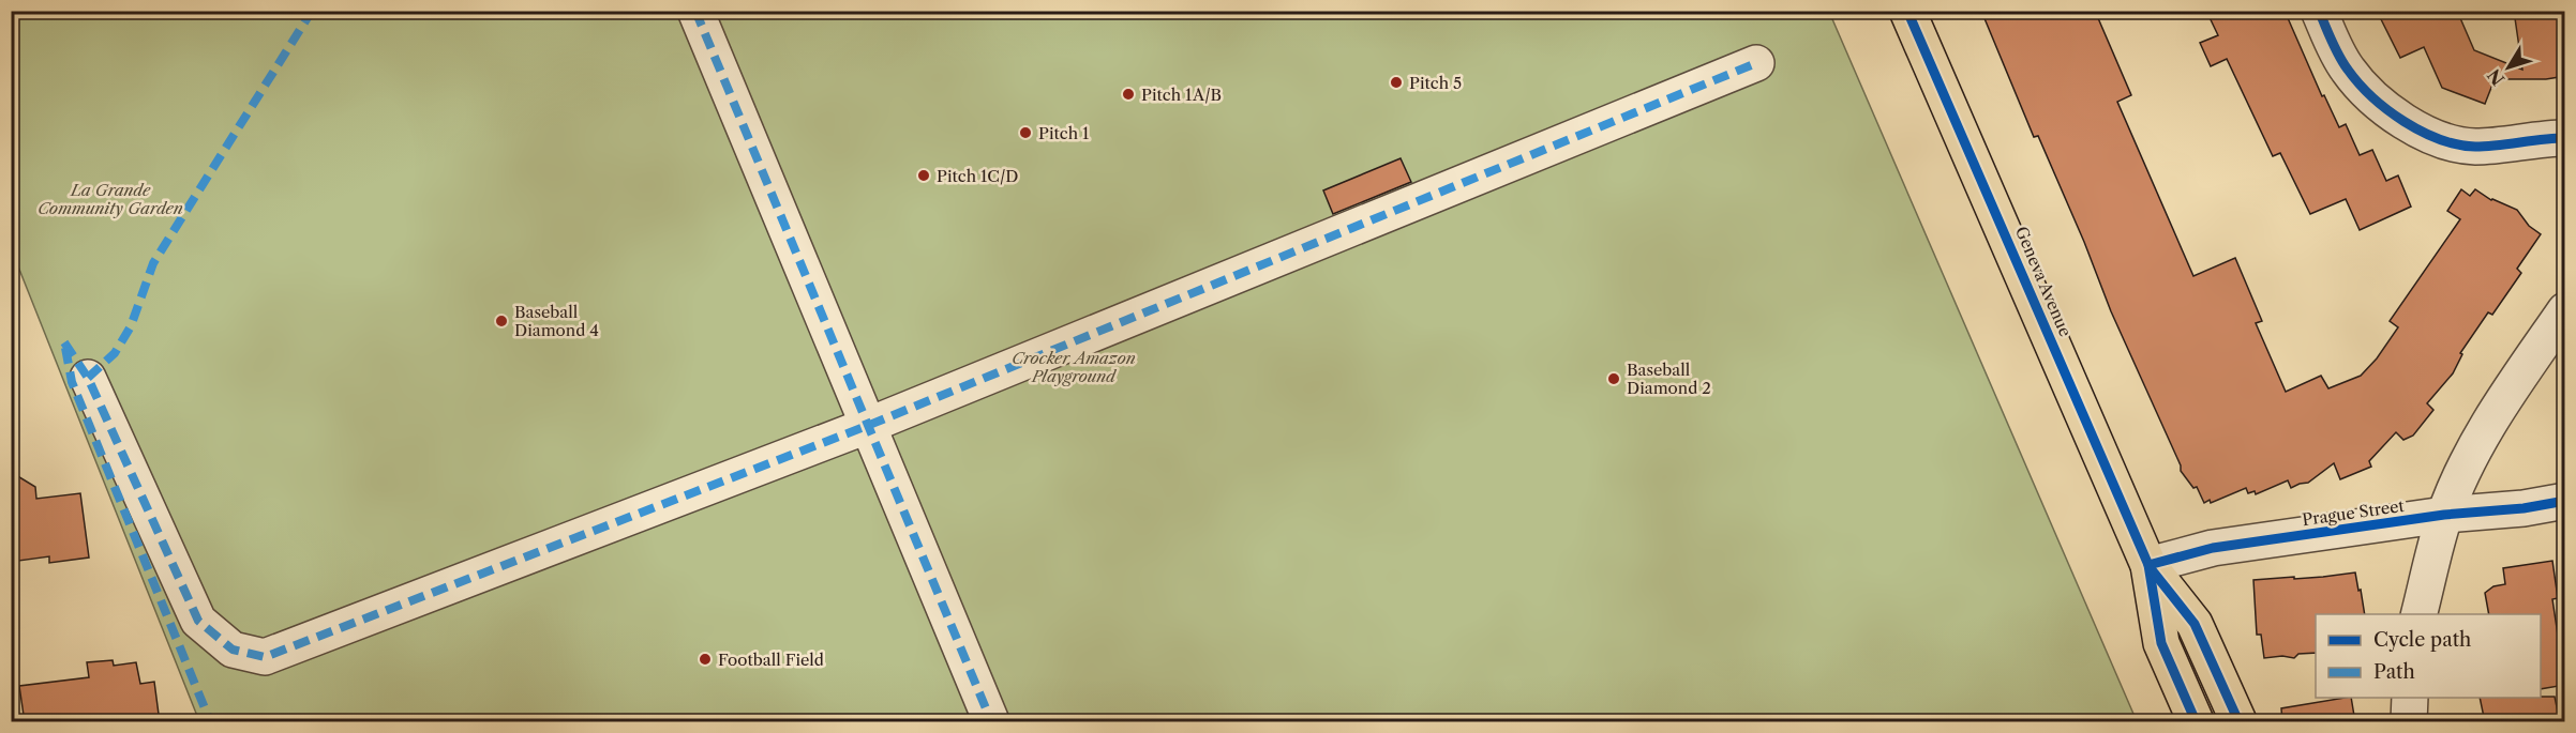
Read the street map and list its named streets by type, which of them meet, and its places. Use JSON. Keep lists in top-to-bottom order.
{
  "streets": {
    "main road": ["Geneva Avenue"],
    "street": ["Prague Street"]
  },
  "crossings": [
    ["Geneva Avenue", "Prague Street"]
  ],
  "parks": ["La Grande Community Garden", "Crocker Amazon Playground"],
  "places": [
    "Pitch 5",
    "Pitch 1A/B",
    "Pitch 1",
    "Pitch 1C/D",
    "Baseball Diamond 4",
    "Baseball Diamond 2",
    "Football Field"
  ],
  "legend": ["Cycle path", "Path"],
  "north": "bottom left"
}
